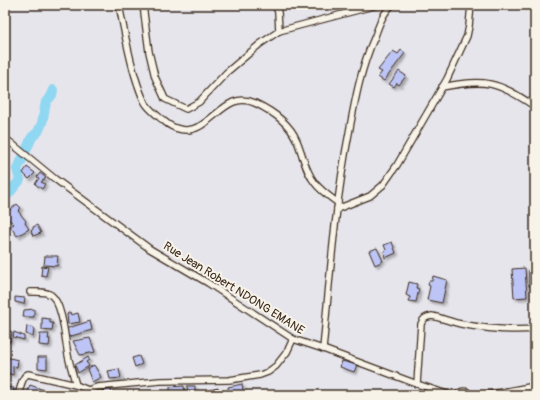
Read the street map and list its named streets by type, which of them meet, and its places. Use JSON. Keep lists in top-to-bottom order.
{
  "streets": {
    "street": ["Rue Jean Robert NDONG EMANE"]
  }
}
